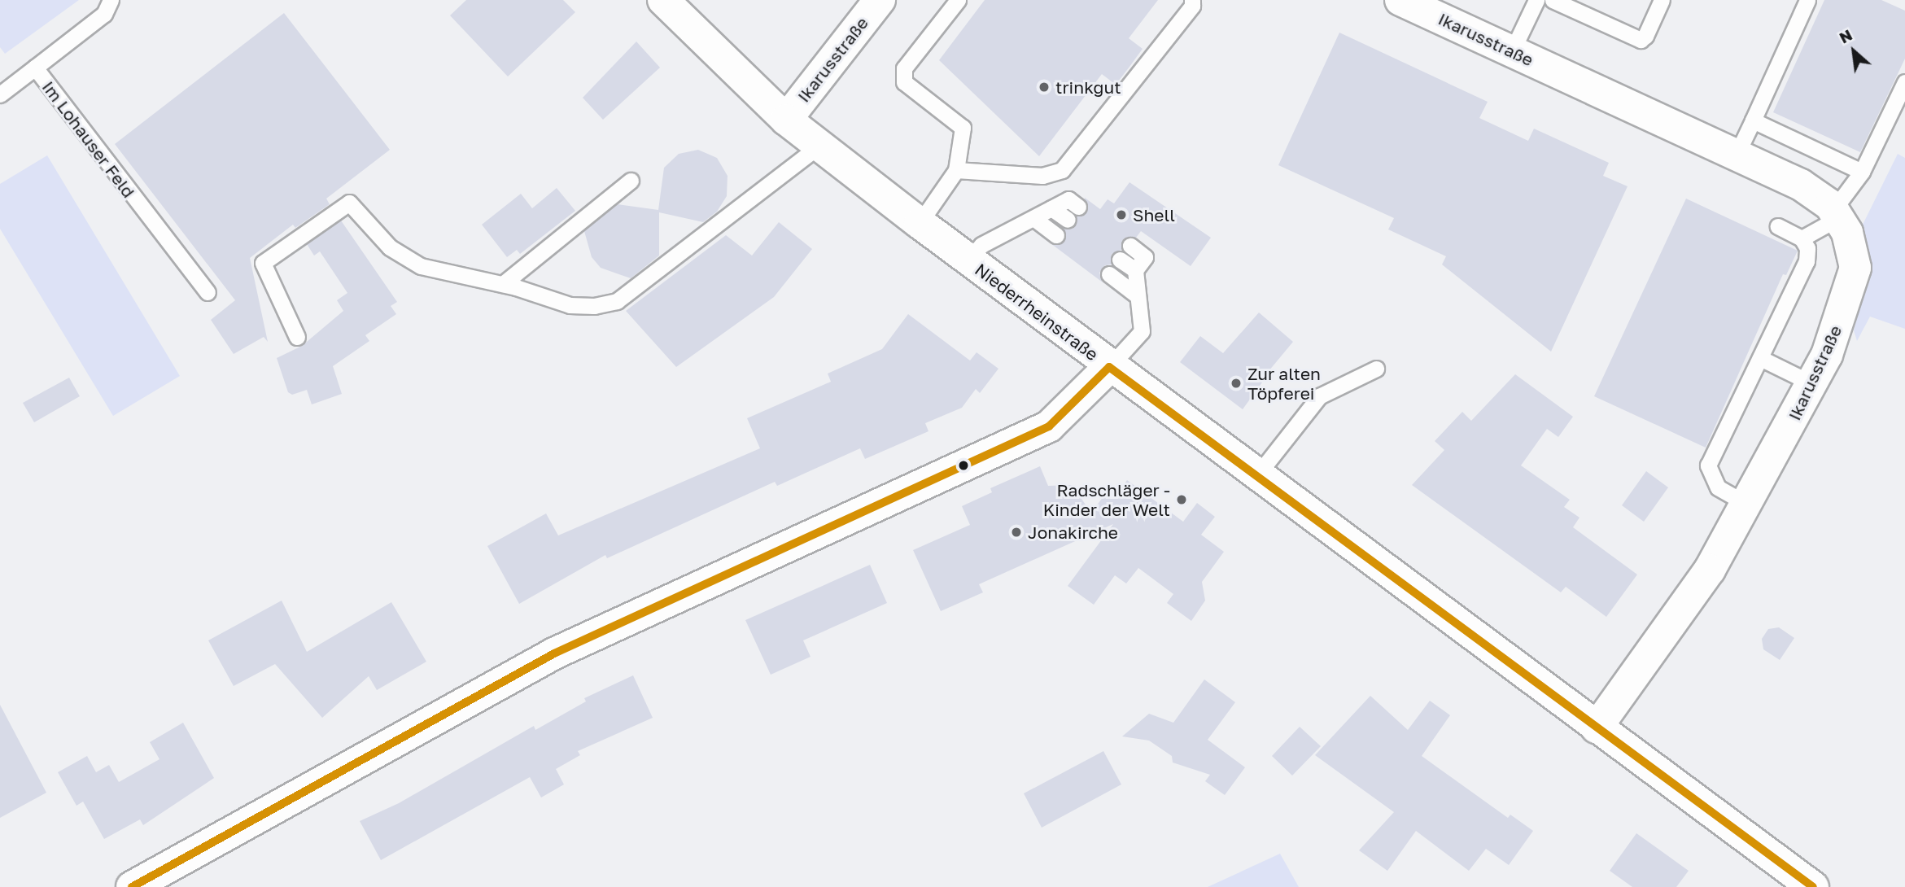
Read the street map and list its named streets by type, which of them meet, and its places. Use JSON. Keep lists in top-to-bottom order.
{
  "streets": {
    "street": ["Ikarusstraße", "Niederrheinstraße"],
    "lane": ["Im Lohauser Feld"]
  },
  "crossings": [
    ["Ikarusstraße", "Niederrheinstraße"]
  ],
  "places": [
    "trinkgut",
    "Shell",
    "Zur alten Töpferei",
    "Radschläger - Kinder der Welt",
    "Jonakirche"
  ],
  "north": "top left"
}
